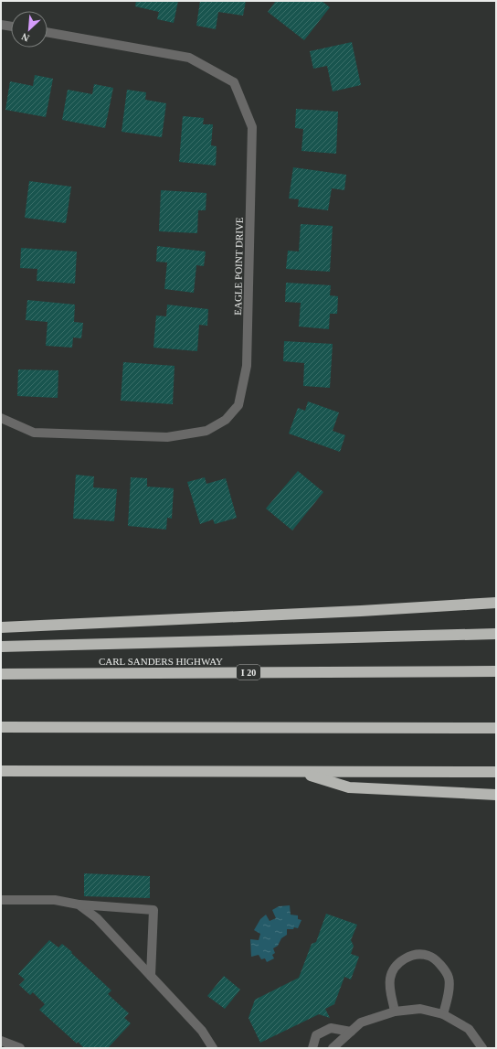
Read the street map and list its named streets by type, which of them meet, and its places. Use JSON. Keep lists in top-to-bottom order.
{
  "streets": {
    "highway": ["CARL SANDERS HIGHWAY", "I 20"],
    "street": ["EAGLE POINT DRIVE"]
  },
  "north": "bottom left"
}
